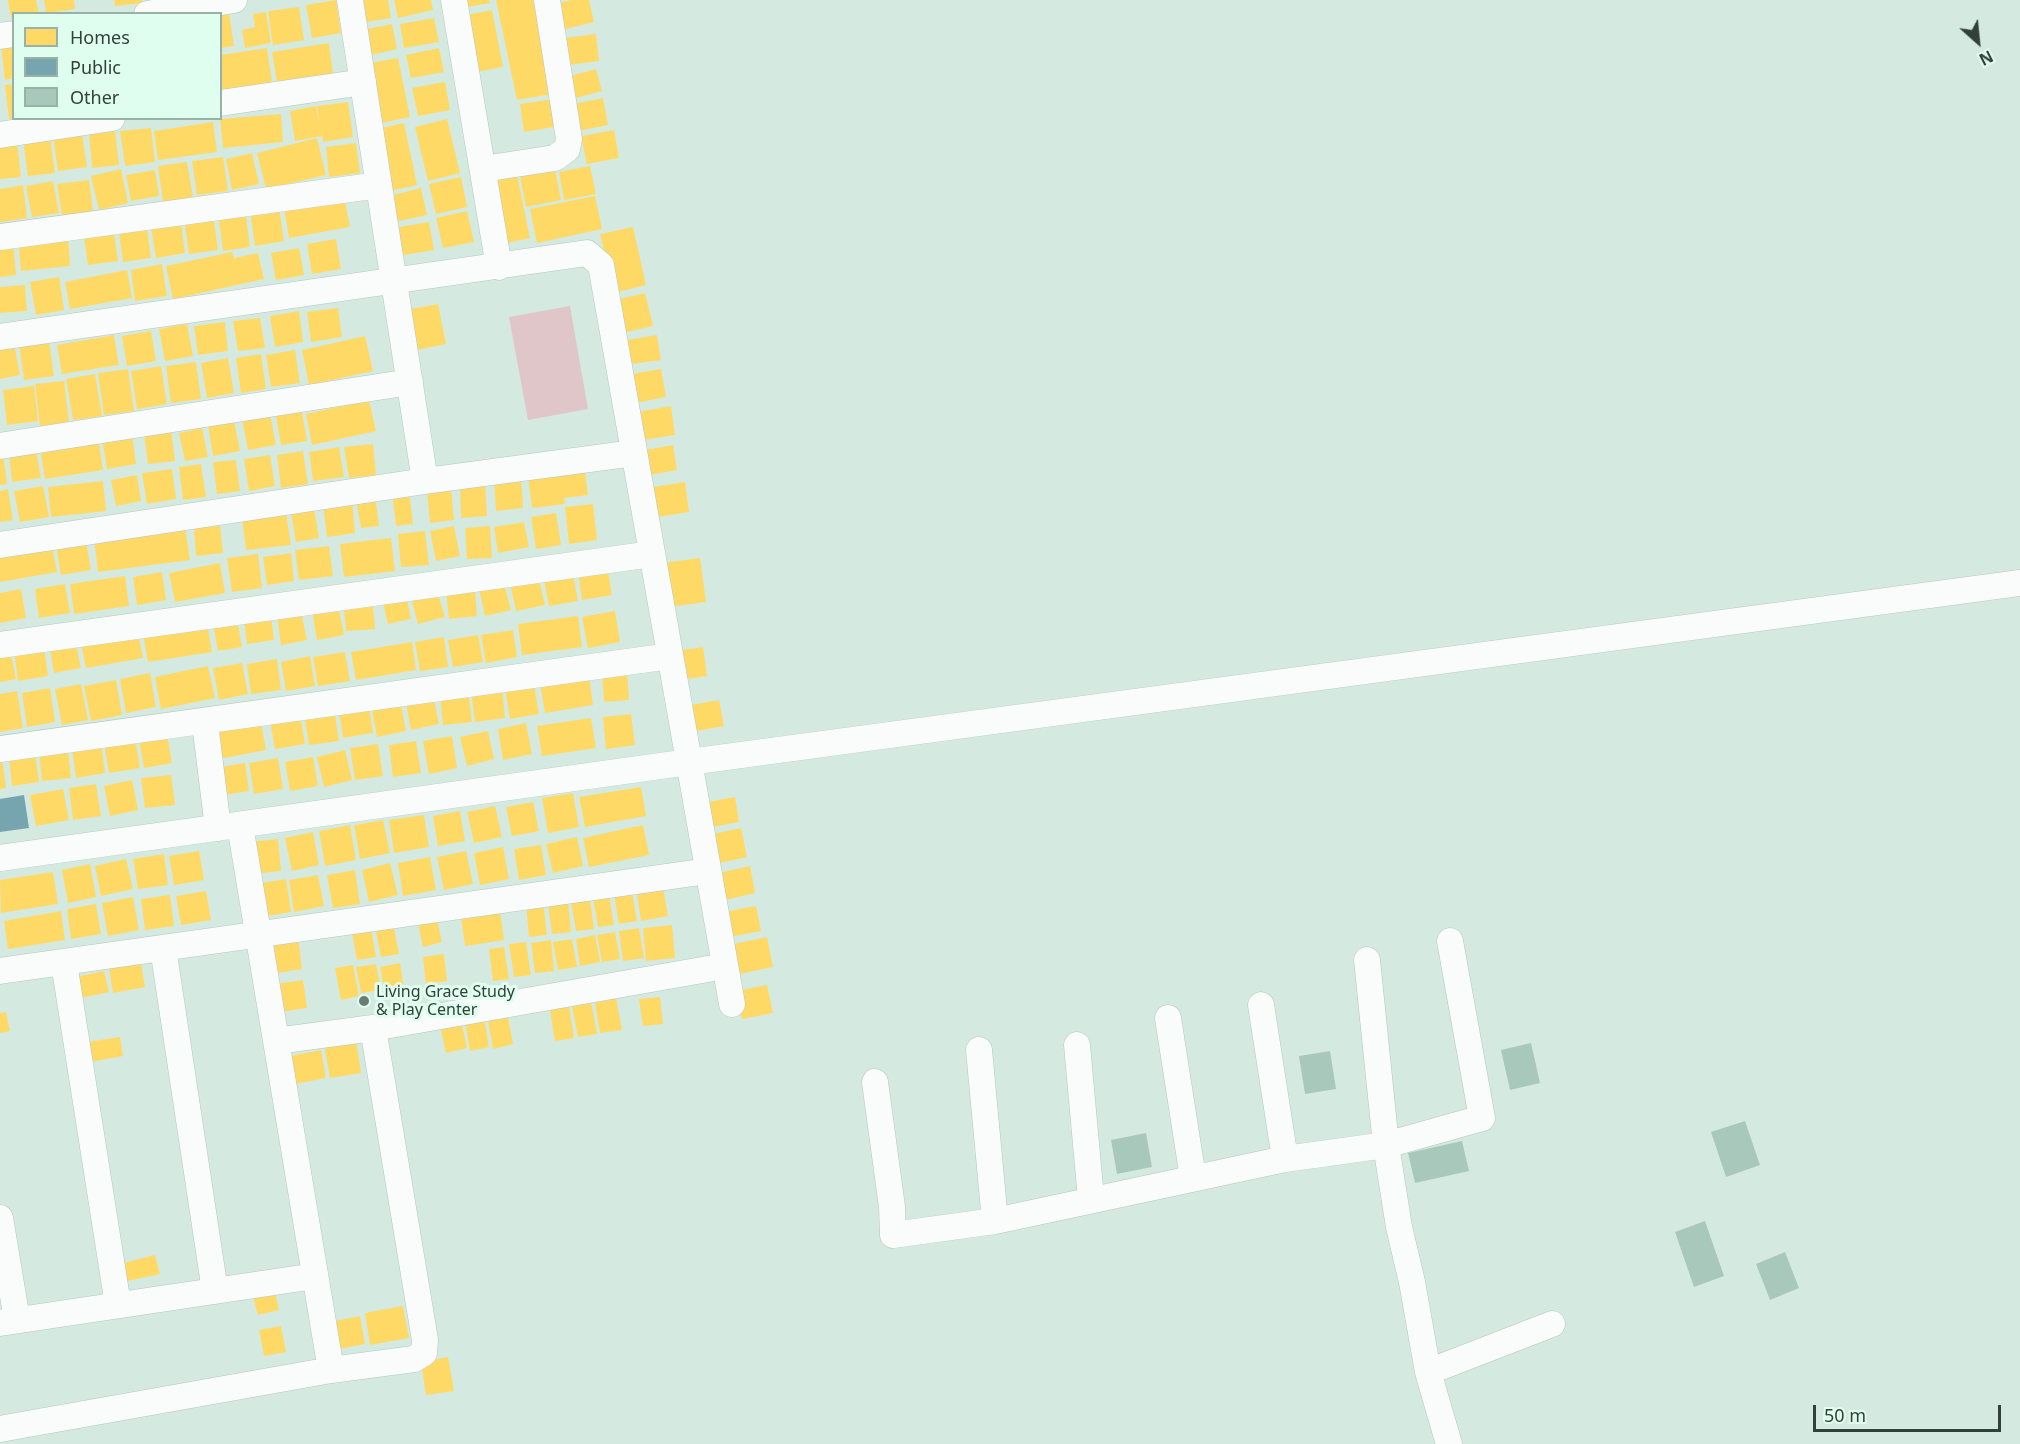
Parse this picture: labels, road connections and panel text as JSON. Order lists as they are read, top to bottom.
{
  "places": ["Living Grace Study & Play Center"],
  "legend": ["Homes", "Public", "Other"],
  "scale_bar": "50 m",
  "north": "bottom right"
}
